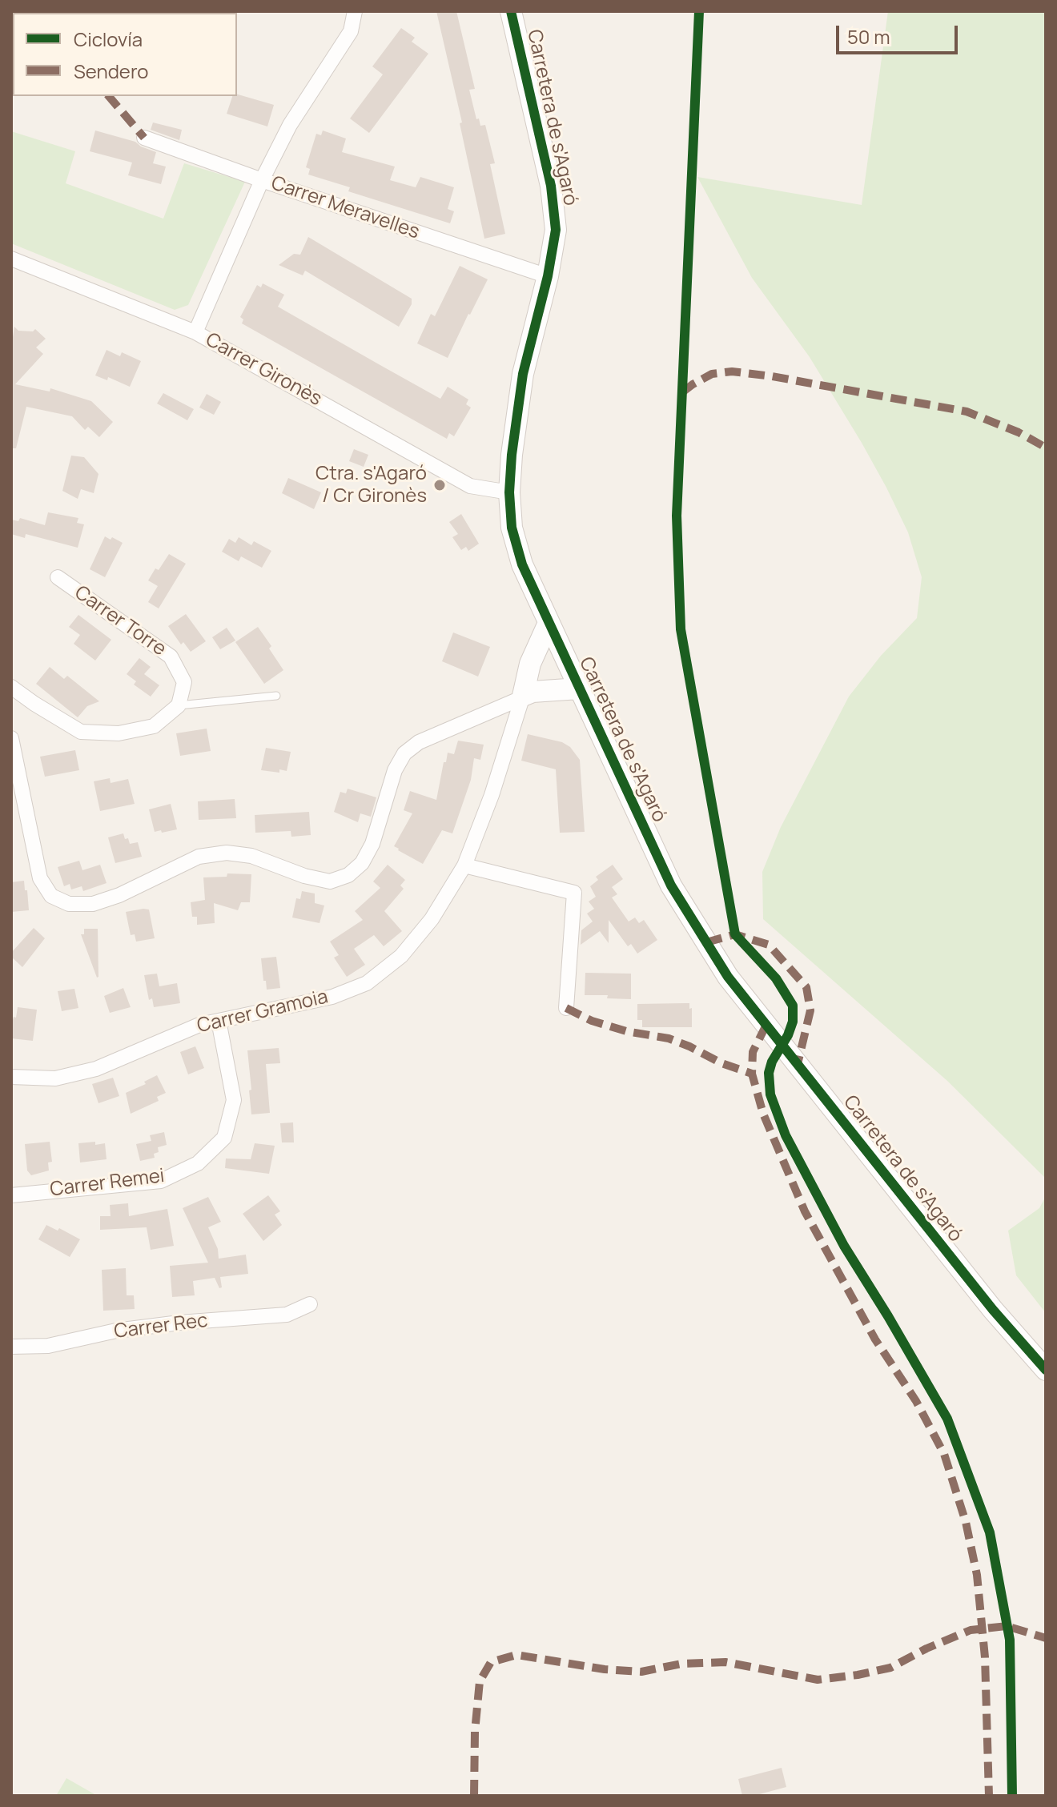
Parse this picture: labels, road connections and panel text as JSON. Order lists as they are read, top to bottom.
{
  "streets": {
    "street": [
      "Carretera de s'Agaró",
      "Carrer Meravelles",
      "Carrer Gironès",
      "Carrer Torre",
      "Carrer Gramoia",
      "Carrer Remei",
      "Carrer Rec"
    ]
  },
  "crossings": [
    ["Carretera de s'Agaró", "Carrer Meravelles"],
    ["Carretera de s'Agaró", "Carrer Gironès"],
    ["Carrer Gramoia", "Carrer Remei"]
  ],
  "places": ["Ctra. s'Agaró / Cr Gironès"],
  "legend": ["Ciclovía", "Sendero"],
  "scale_bar": "50 m"
}
